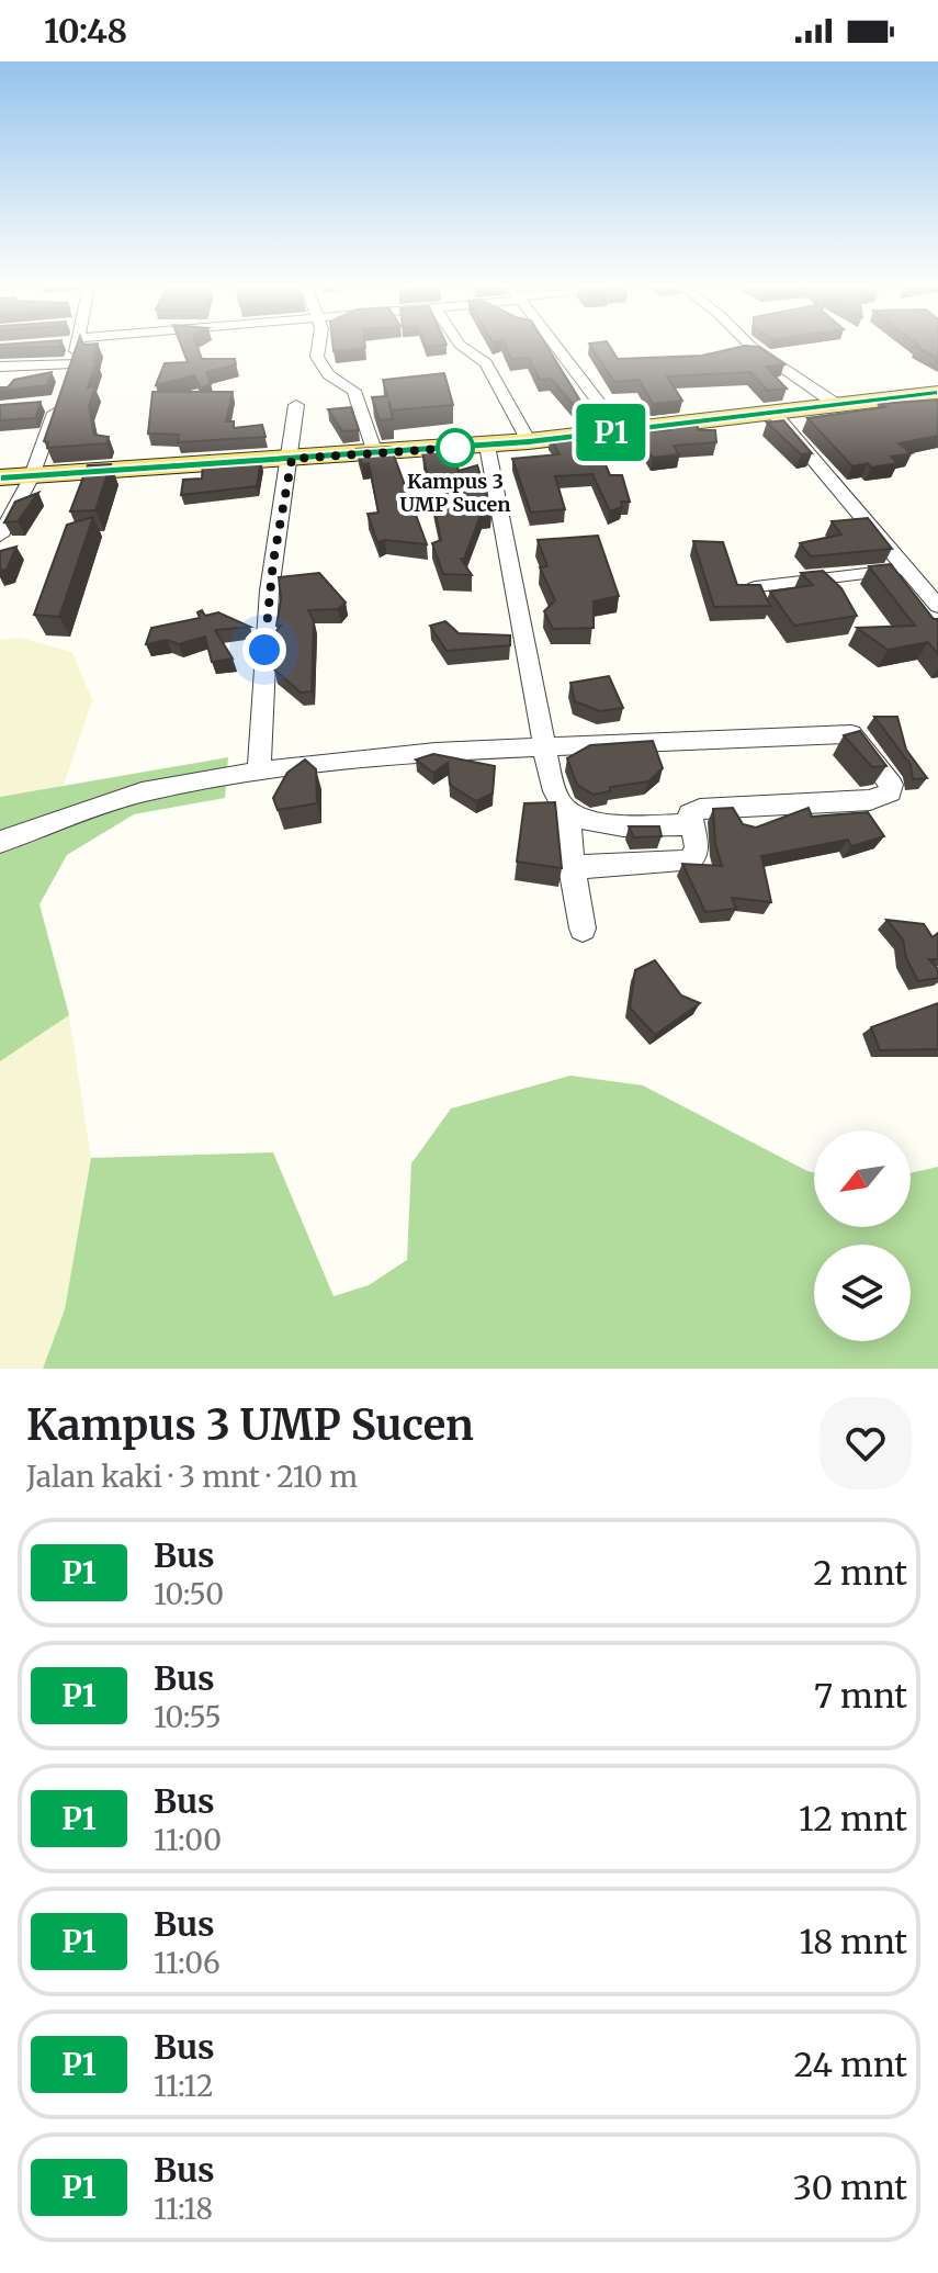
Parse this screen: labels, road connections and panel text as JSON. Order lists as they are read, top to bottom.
{
  "places": ["Kampus 3 UMP Sucen"],
  "lines": ["bus line P1"],
  "north": "bottom left",
  "page": {
    "status": "10:48",
    "on_map": "P1",
    "heading": ["Kampus 3 UMP Sucen", "Jalan kaki · 3 mnt · 210 m"],
    "list": [
      {
        "mark": "P1",
        "name": "Bus",
        "note": "10:50",
        "value": "2 mnt"
      },
      {
        "mark": "P1",
        "name": "Bus",
        "note": "10:55",
        "value": "7 mnt"
      },
      {
        "mark": "P1",
        "name": "Bus",
        "note": "11:00",
        "value": "12 mnt"
      },
      {
        "mark": "P1",
        "name": "Bus",
        "note": "11:06",
        "value": "18 mnt"
      },
      {
        "mark": "P1",
        "name": "Bus",
        "note": "11:12",
        "value": "24 mnt"
      },
      {
        "mark": "P1",
        "name": "Bus",
        "note": "11:18",
        "value": "30 mnt"
      }
    ]
  }
}
